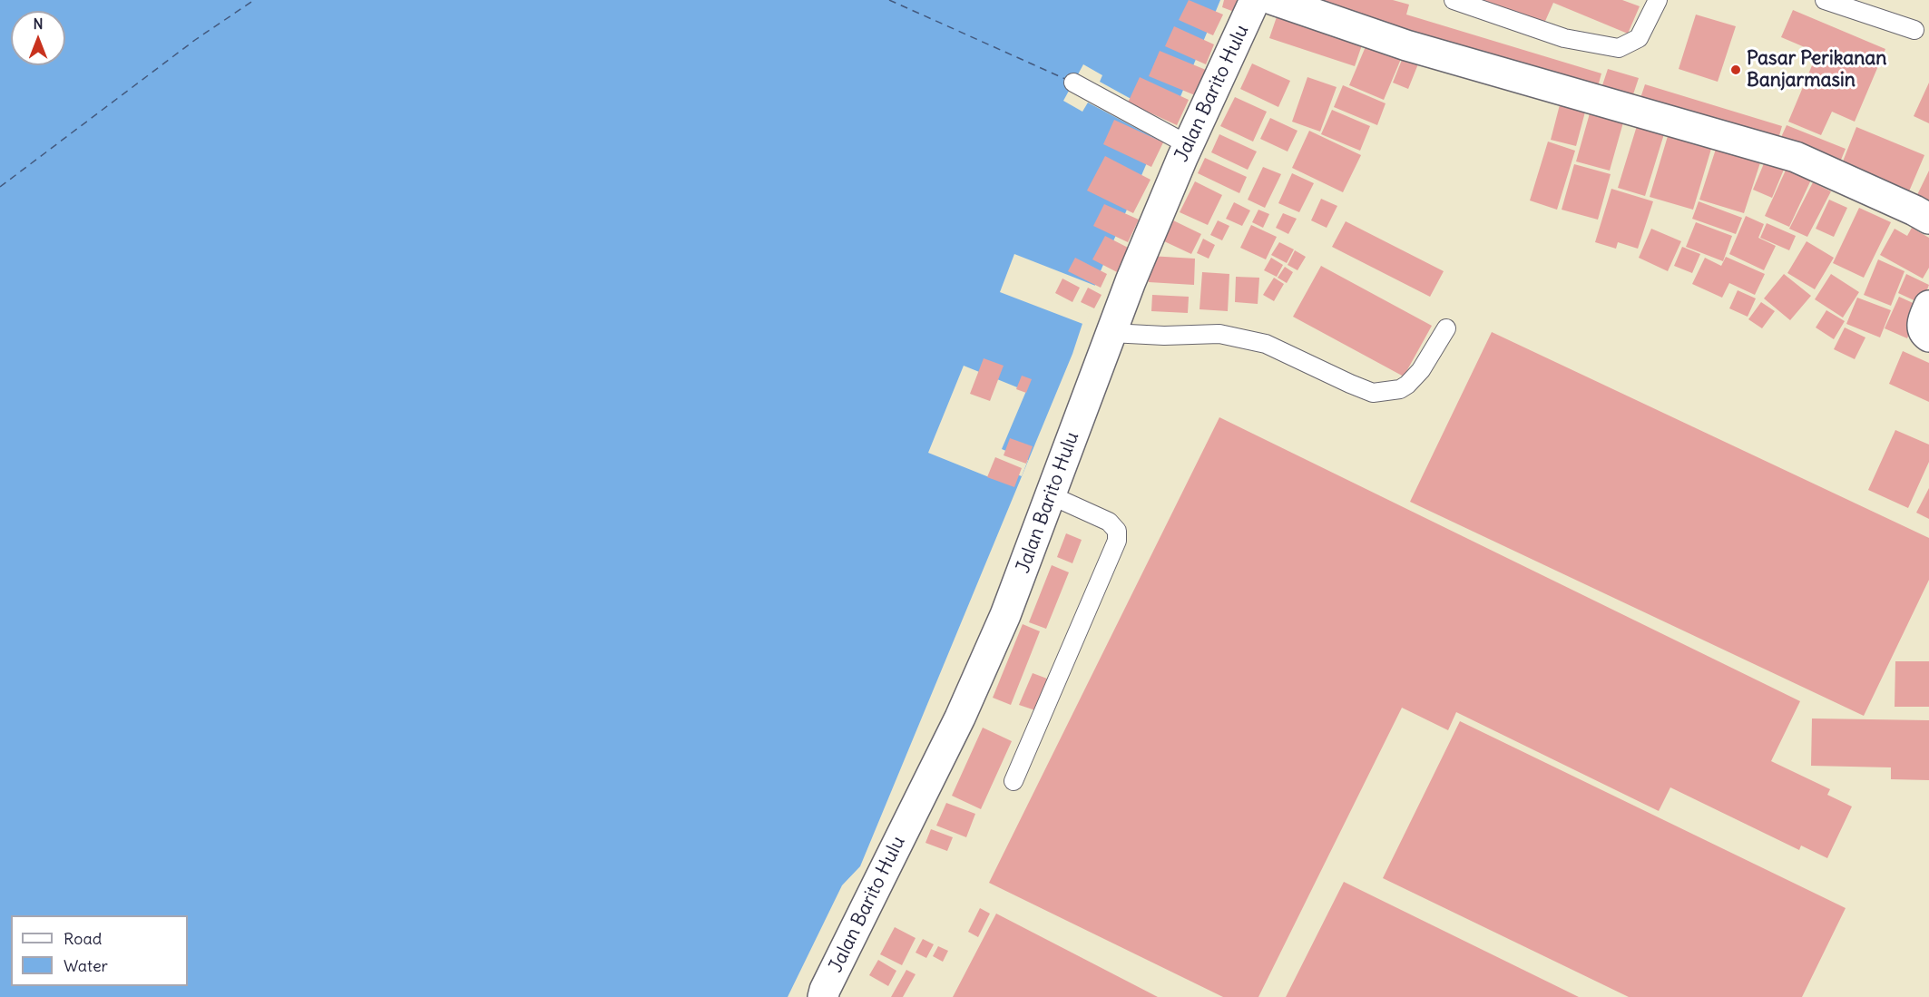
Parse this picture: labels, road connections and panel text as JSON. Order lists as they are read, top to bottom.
{
  "streets": {
    "street": ["Jalan Barito Hulu"]
  },
  "places": ["Pasar Perikanan Banjarmasin"],
  "legend": ["Road", "Water"],
  "north": "top"
}
